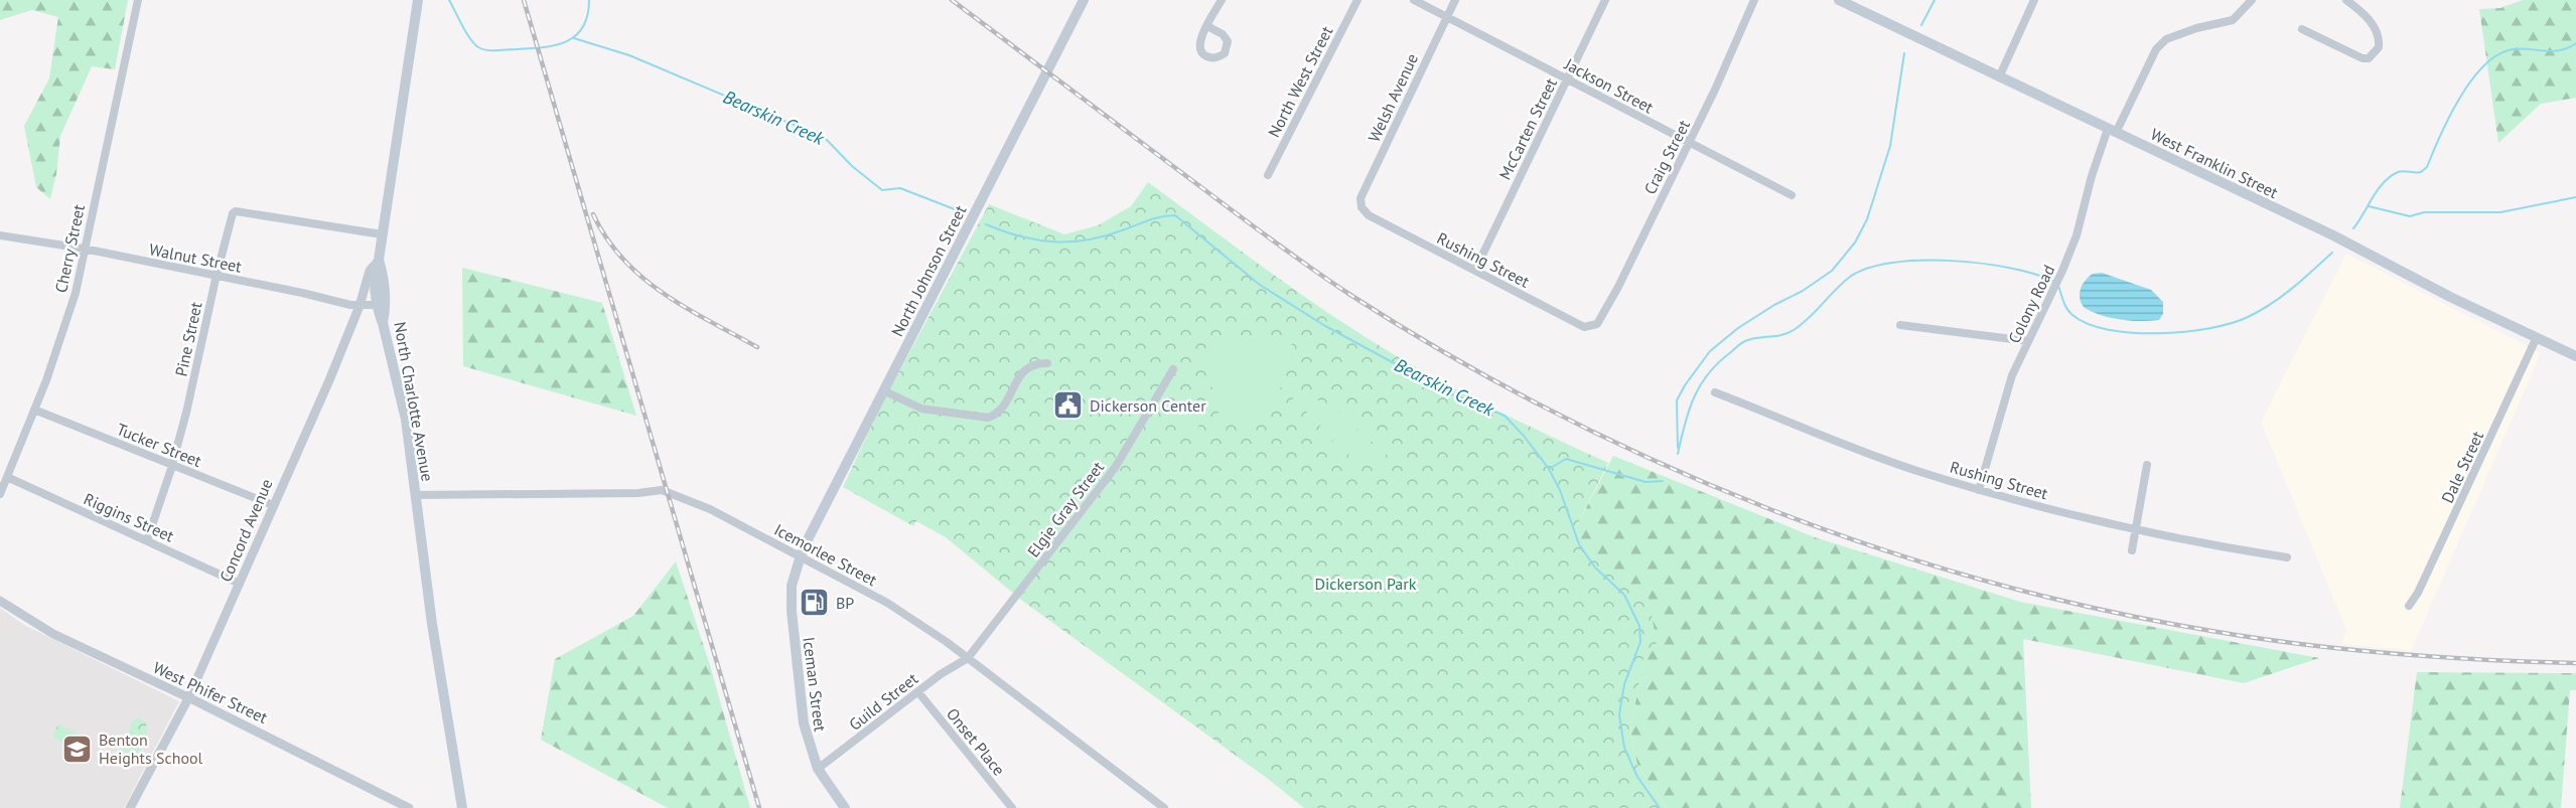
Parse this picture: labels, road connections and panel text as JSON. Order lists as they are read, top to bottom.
{
  "streets": {
    "main road": [
      "West Franklin Street",
      "North Johnson Street",
      "North Charlotte Avenue",
      "Iceman Street"
    ],
    "street": [
      "North West Street",
      "Jackson Street",
      "Welsh Avenue",
      "McCarten Street",
      "Craig Street",
      "Cherry Street",
      "Walnut Street",
      "Rushing Street",
      "Colony Road",
      "Pine Street",
      "Tucker Street",
      "Dale Street",
      "Elgie Gray Street",
      "Riggins Street",
      "Concord Avenue",
      "Icemorlee Street",
      "West Phifer Street",
      "Guild Street",
      "Onset Place"
    ]
  },
  "crossings": [
    ["Jackson Street", "Welsh Avenue"],
    ["Jackson Street", "McCarten Street"],
    ["Jackson Street", "Craig Street"],
    ["Welsh Avenue", "Rushing Street"],
    ["McCarten Street", "Rushing Street"],
    ["Craig Street", "Rushing Street"],
    ["West Franklin Street", "Colony Road"],
    ["West Franklin Street", "Dale Street"],
    ["Cherry Street", "Walnut Street"],
    ["Cherry Street", "Tucker Street"],
    ["Cherry Street", "Riggins Street"],
    ["Walnut Street", "Pine Street"],
    ["Walnut Street", "North Charlotte Avenue"],
    ["Walnut Street", "Concord Avenue"],
    ["Rushing Street", "Colony Road"],
    ["North Johnson Street", "Icemorlee Street"],
    ["North Johnson Street", "Iceman Street"],
    ["Pine Street", "Tucker Street"],
    ["Pine Street", "Riggins Street"],
    ["North Charlotte Avenue", "Concord Avenue"],
    ["North Charlotte Avenue", "Icemorlee Street"],
    ["Tucker Street", "Concord Avenue"],
    ["Elgie Gray Street", "Icemorlee Street"],
    ["Elgie Gray Street", "Guild Street"],
    ["Riggins Street", "Concord Avenue"],
    ["Concord Avenue", "West Phifer Street"],
    ["Icemorlee Street", "Iceman Street"],
    ["Icemorlee Street", "Guild Street"],
    ["Iceman Street", "Guild Street"],
    ["Guild Street", "Onset Place"]
  ],
  "water": ["Bearskin Creek"],
  "parks": ["Dickerson Park"],
  "places": {
    "public building": ["Dickerson Center"],
    "fuel station": ["BP"],
    "school or university": ["Benton Heights School"]
  }
}
